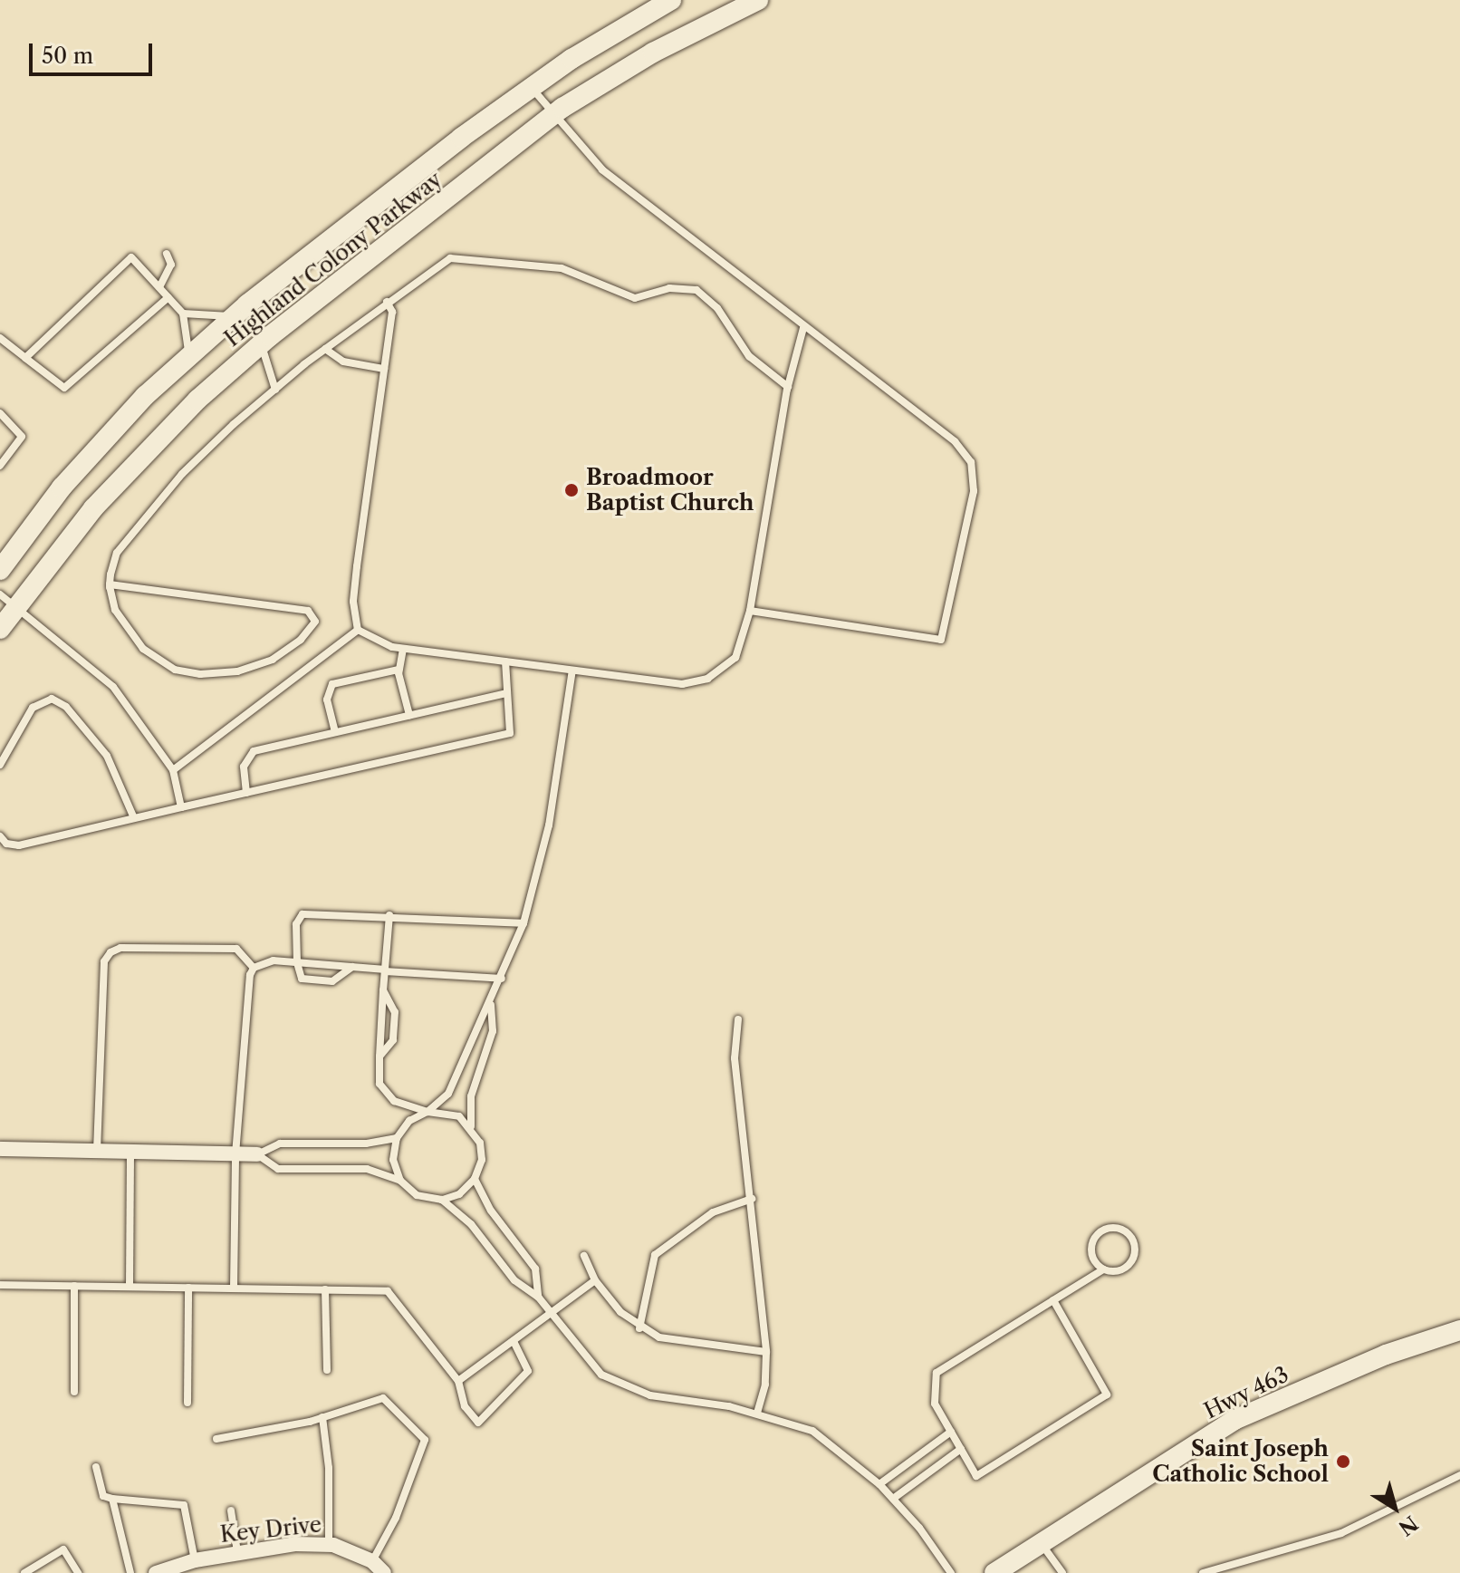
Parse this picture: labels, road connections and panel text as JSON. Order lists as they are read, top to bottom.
{
  "streets": {
    "street": ["Highland Colony Parkway", "Hwy 463", "Key Drive"]
  },
  "places": ["Broadmoor Baptist Church", "Saint Joseph Catholic School"],
  "scale_bar": "50 m",
  "north": "bottom right"
}
